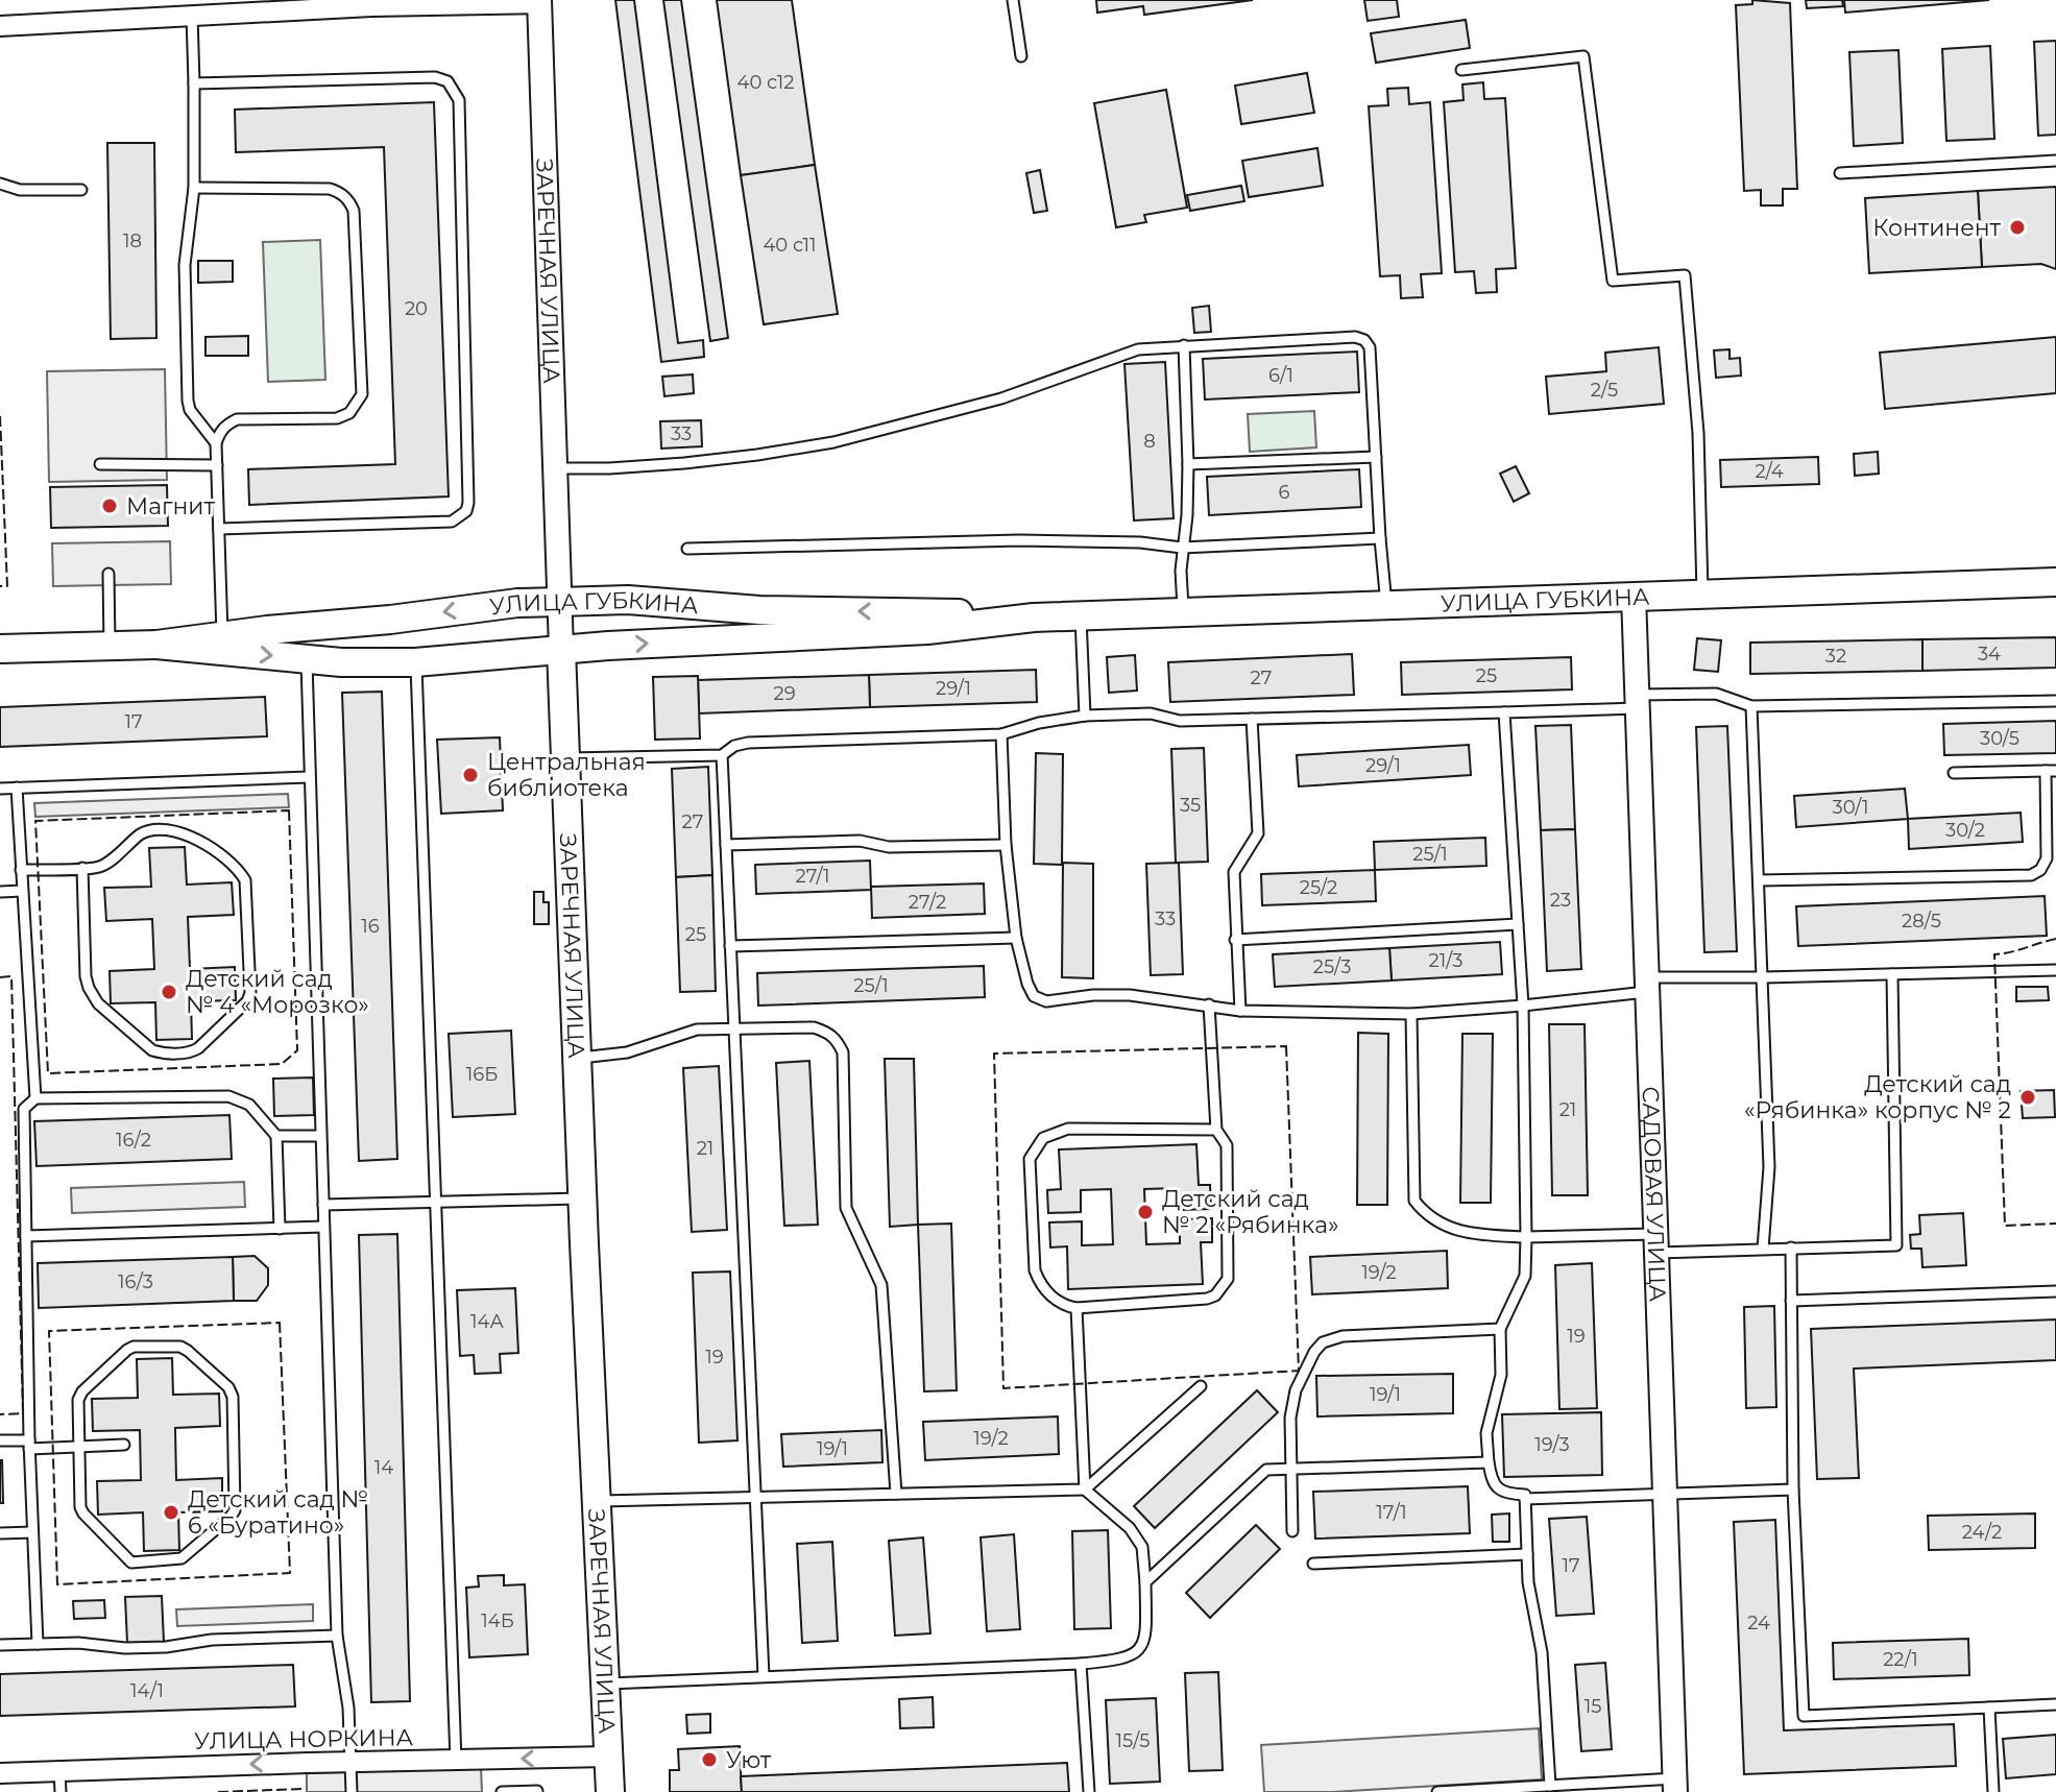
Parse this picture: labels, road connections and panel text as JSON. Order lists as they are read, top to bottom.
{
  "streets": {
    "main road": ["ЗАРЕЧНАЯ УЛИЦА", "УЛИЦА ГУБКИНА"],
    "street": ["САДОВАЯ УЛИЦА", "УЛИЦА НОРКИНА"]
  },
  "crossings": [
    ["ЗАРЕЧНАЯ УЛИЦА", "УЛИЦА ГУБКИНА"],
    ["ЗАРЕЧНАЯ УЛИЦА", "УЛИЦА НОРКИНА"],
    ["УЛИЦА ГУБКИНА", "САДОВАЯ УЛИЦА"]
  ],
  "one_way": ["УЛИЦА НОРКИНА"],
  "places": [
    "Континент",
    "Магнит",
    "Центральная библиотека",
    "Детский сад № 4 «Морозко»",
    "Детский сад «Рябинка» корпус № 2",
    "Детский сад № 2 «Рябинка»",
    "Детский сад № 6 «Буратино»",
    "Уют"
  ],
  "house_numbers": [
    "40 с12",
    "18",
    "40 с11",
    "20",
    "6/1",
    "2/5",
    "33",
    "8",
    "2/4",
    "6",
    "34",
    "32",
    "25",
    "27",
    "29/1",
    "29",
    "17",
    "30/5",
    "29/1",
    "35",
    "30/1",
    "27",
    "30/2",
    "25/1",
    "27/1",
    "25/2",
    "23",
    "27/2",
    "33",
    "28/5",
    "16",
    "25",
    "21/3",
    "25/3",
    "25/1",
    "16Б",
    "21",
    "16/2",
    "21",
    "19/2",
    "16/3",
    "14А",
    "19",
    "19",
    "19/1",
    "19/2",
    "19/3",
    "19/1",
    "14",
    "17/1",
    "24/2",
    "17",
    "14Б",
    "24",
    "22/1",
    "14/1",
    "15",
    "15/5"
  ]
}
